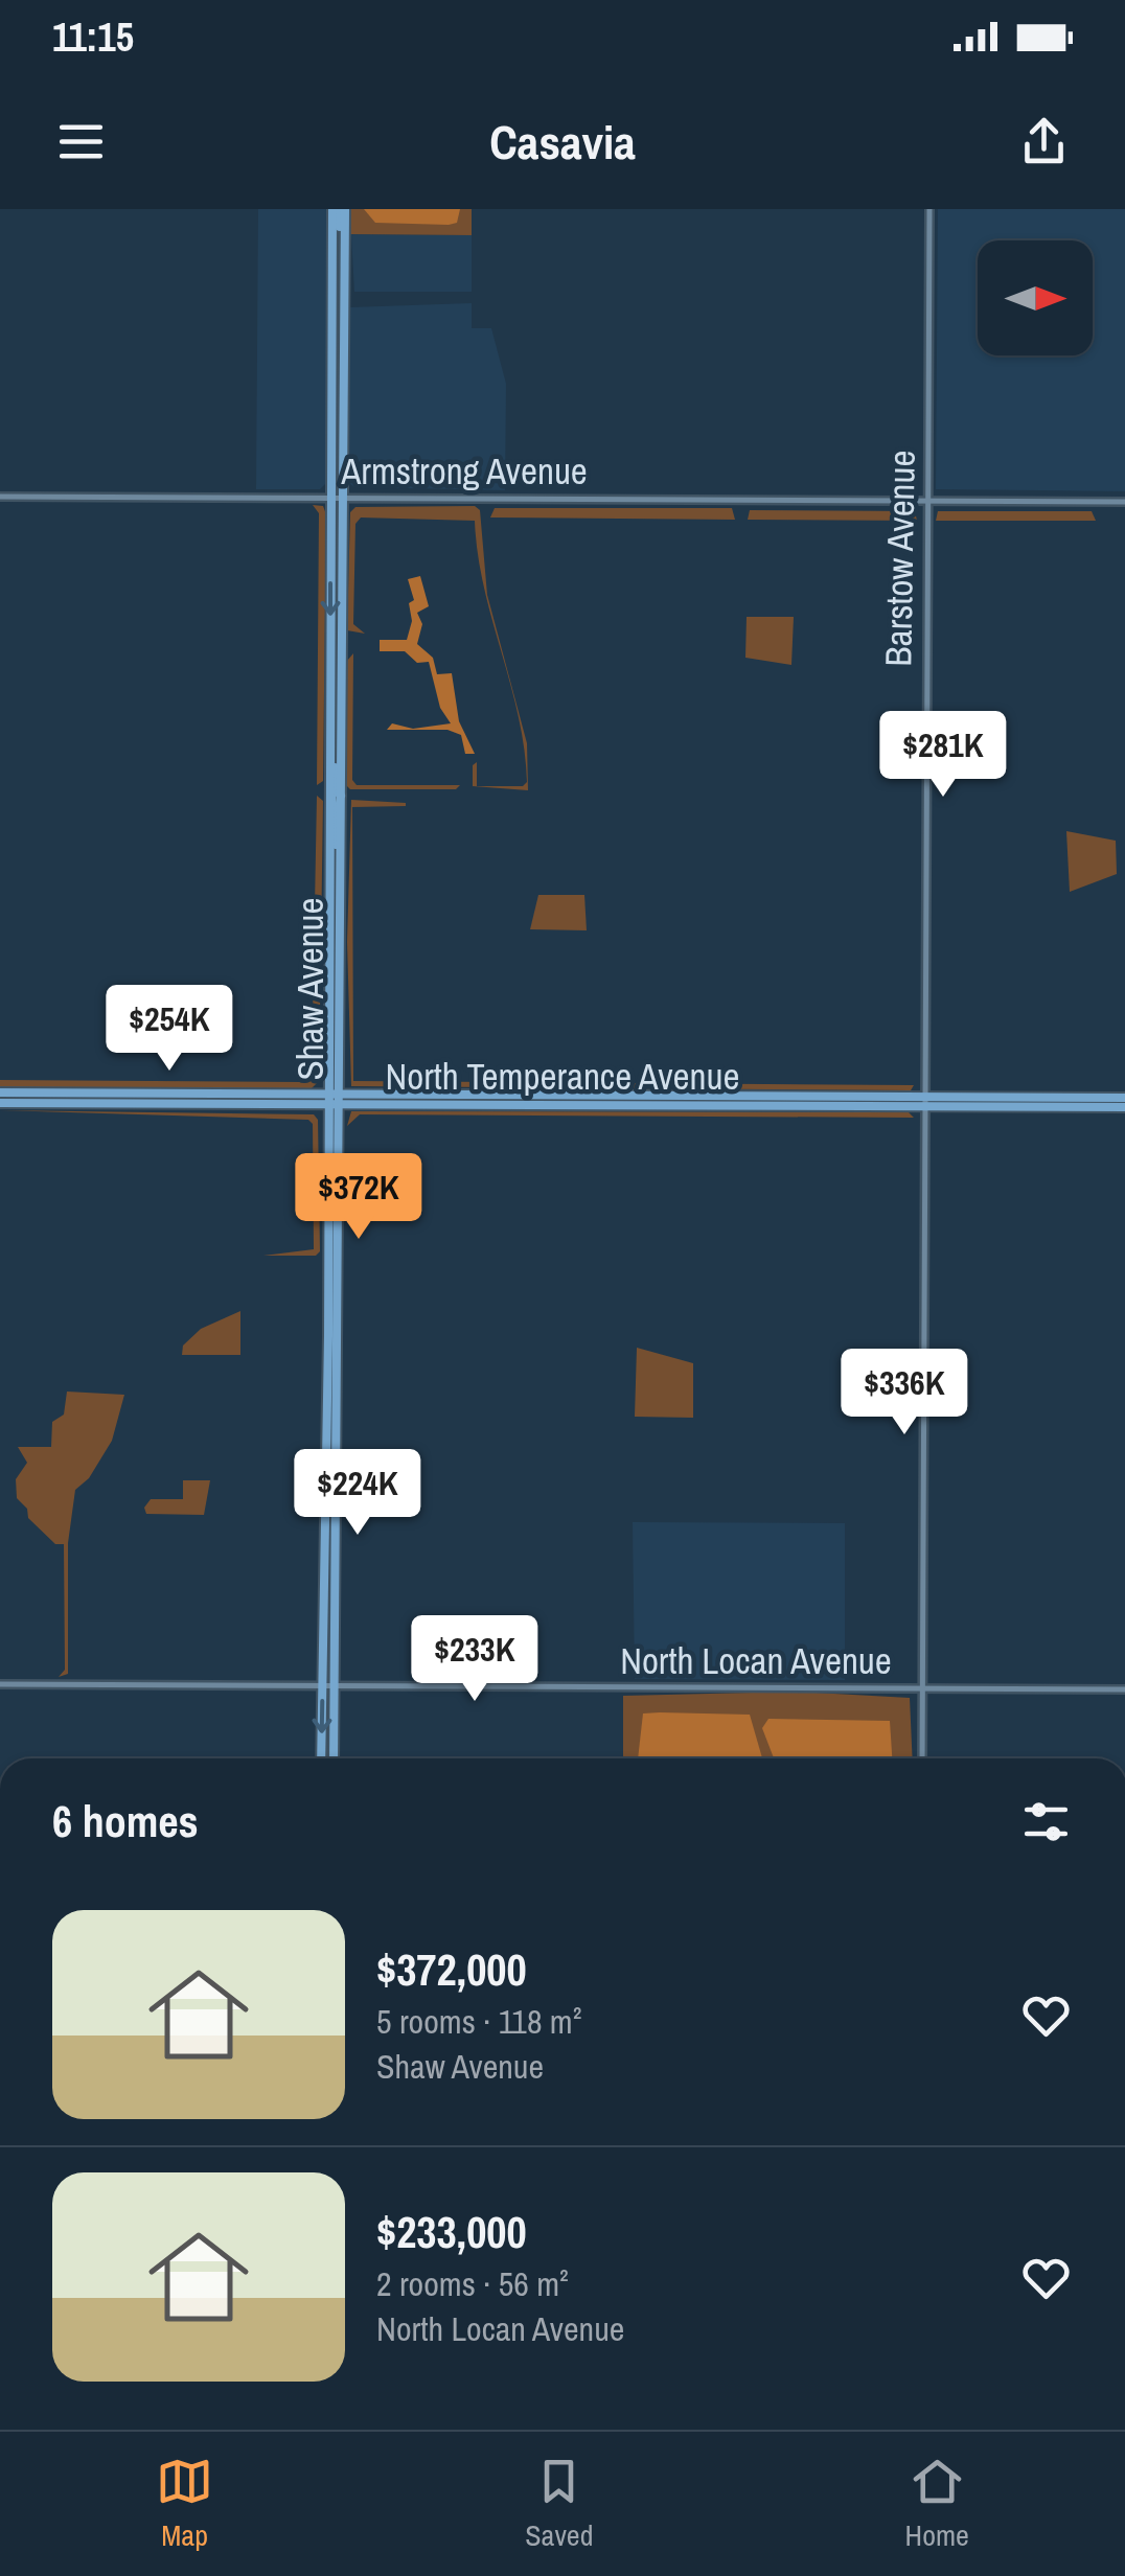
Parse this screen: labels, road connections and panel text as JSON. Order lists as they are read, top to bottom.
{
  "streets": {
    "main road": ["Shaw Avenue", "North Temperance Avenue"],
    "street": ["Armstrong Avenue", "Barstow Avenue", "North Locan Avenue"]
  },
  "crossings": [
    ["Armstrong Avenue", "Barstow Avenue"],
    ["Armstrong Avenue", "Shaw Avenue"],
    ["Barstow Avenue", "North Temperance Avenue"],
    ["Barstow Avenue", "North Locan Avenue"],
    ["Shaw Avenue", "North Temperance Avenue"],
    ["Shaw Avenue", "North Locan Avenue"]
  ],
  "north": "right",
  "page": {
    "status": "11:15",
    "header": "Casavia",
    "price": [
      "$281K",
      "$254K",
      "$372K",
      "$336K",
      "$224K",
      "$233K"
    ],
    "heading": "6 homes",
    "list": [
      {
        "name": "$372,000",
        "note": "5 rooms · 118 m² · Shaw Avenue"
      },
      {
        "name": "$233,000",
        "note": "2 rooms · 56 m² · North Locan Avenue"
      }
    ],
    "tabs": ["Map", "Saved", "Home"]
  }
}
